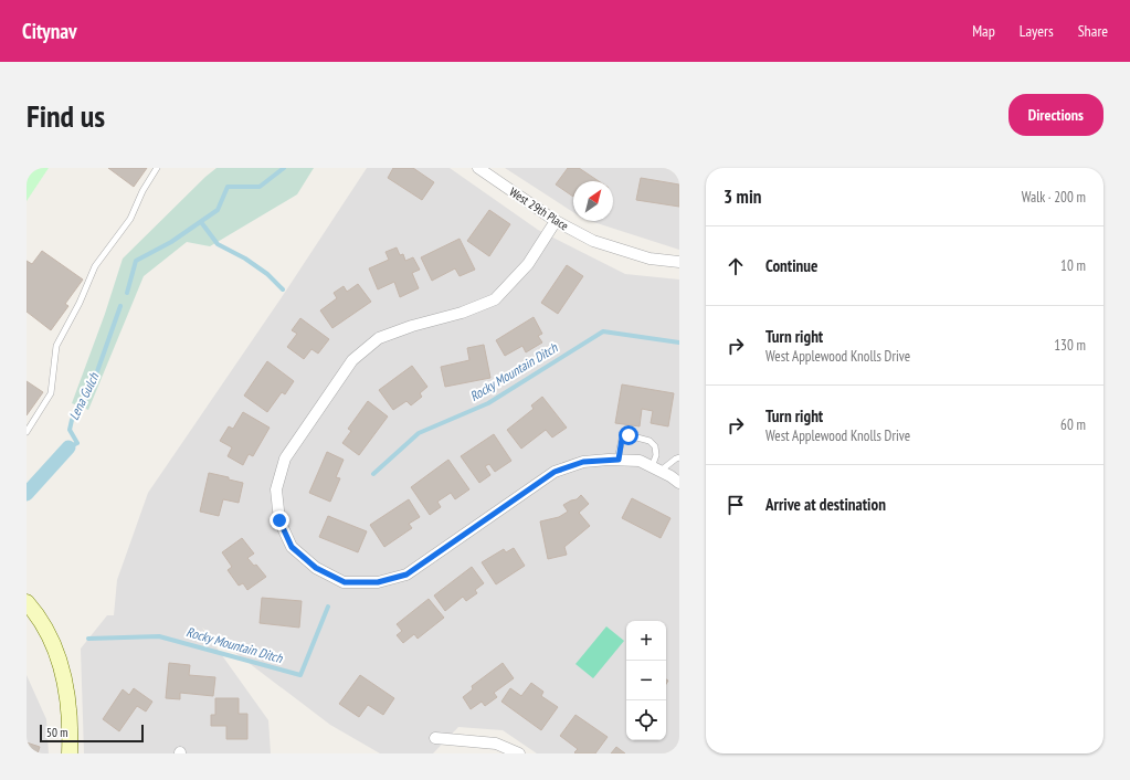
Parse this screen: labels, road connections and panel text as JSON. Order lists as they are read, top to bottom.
{
  "streets": {
    "street": ["West 29th Place"]
  },
  "water": ["Rocky Mountain Ditch", "Lena Gulch"],
  "scale_bar": "50 m",
  "north": "top right",
  "page": {
    "header": "Citynav",
    "nav": ["Map", "Layers", "Share"],
    "buttons": "Directions",
    "title": "Find us",
    "heading": ["3 min", "Walk · 200 m"],
    "list": [
      ["Continue", "10 m"],
      ["Turn right", "West Applewood Knolls Drive", "130 m"],
      ["Turn right", "West Applewood Knolls Drive", "60 m"],
      "Arrive at destination"
    ],
    "map_buttons": ["+", "−"],
    "scale": "50 m"
  }
}
